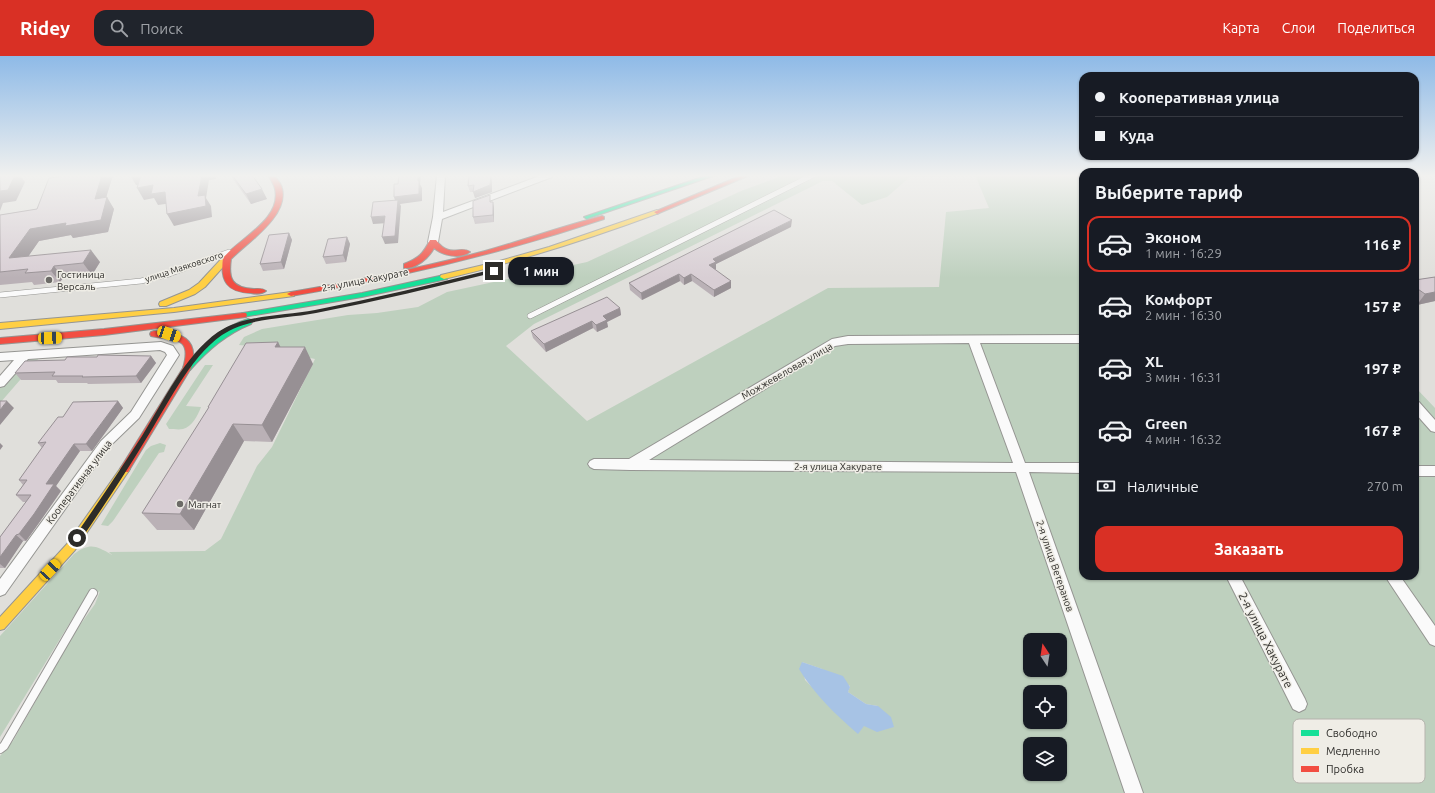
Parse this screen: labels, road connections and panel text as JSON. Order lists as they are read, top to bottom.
{
  "streets": {
    "main road": ["улица Маяковского", "2-я улица Хакурате"],
    "street": ["Можжевеловая улица", "Кооперативная улица", "2-я улица Ветеранов"]
  },
  "crossings": [
    ["2-я улица Хакурате", "Можжевеловая улица"],
    ["2-я улица Хакурате", "2-я улица Ветеранов"],
    ["Можжевеловая улица", "2-я улица Ветеранов"]
  ],
  "places": ["Гостиница Версаль", "Магнат"],
  "legend": ["Свободно", "Медленно", "Пробка"],
  "north": "top",
  "page": {
    "header": "Ridey",
    "search": "Поиск",
    "nav": ["Карта", "Слои", "Поделиться"],
    "banner": ["Кооперативная улица", "Куда"],
    "heading": "Выберите тариф",
    "list": [
      {
        "name": "Эконом",
        "note": "1 мин · 16:29",
        "value": "116 ₽"
      },
      {
        "name": "Комфорт",
        "note": "2 мин · 16:30",
        "value": "157 ₽"
      },
      {
        "name": "XL",
        "note": "3 мин · 16:31",
        "value": "197 ₽"
      },
      {
        "name": "Green",
        "note": "4 мин · 16:32",
        "value": "167 ₽"
      }
    ],
    "bubble": "1 мин",
    "pay": ["Наличные", "270 m"],
    "buttons": "Заказать"
  }
}
